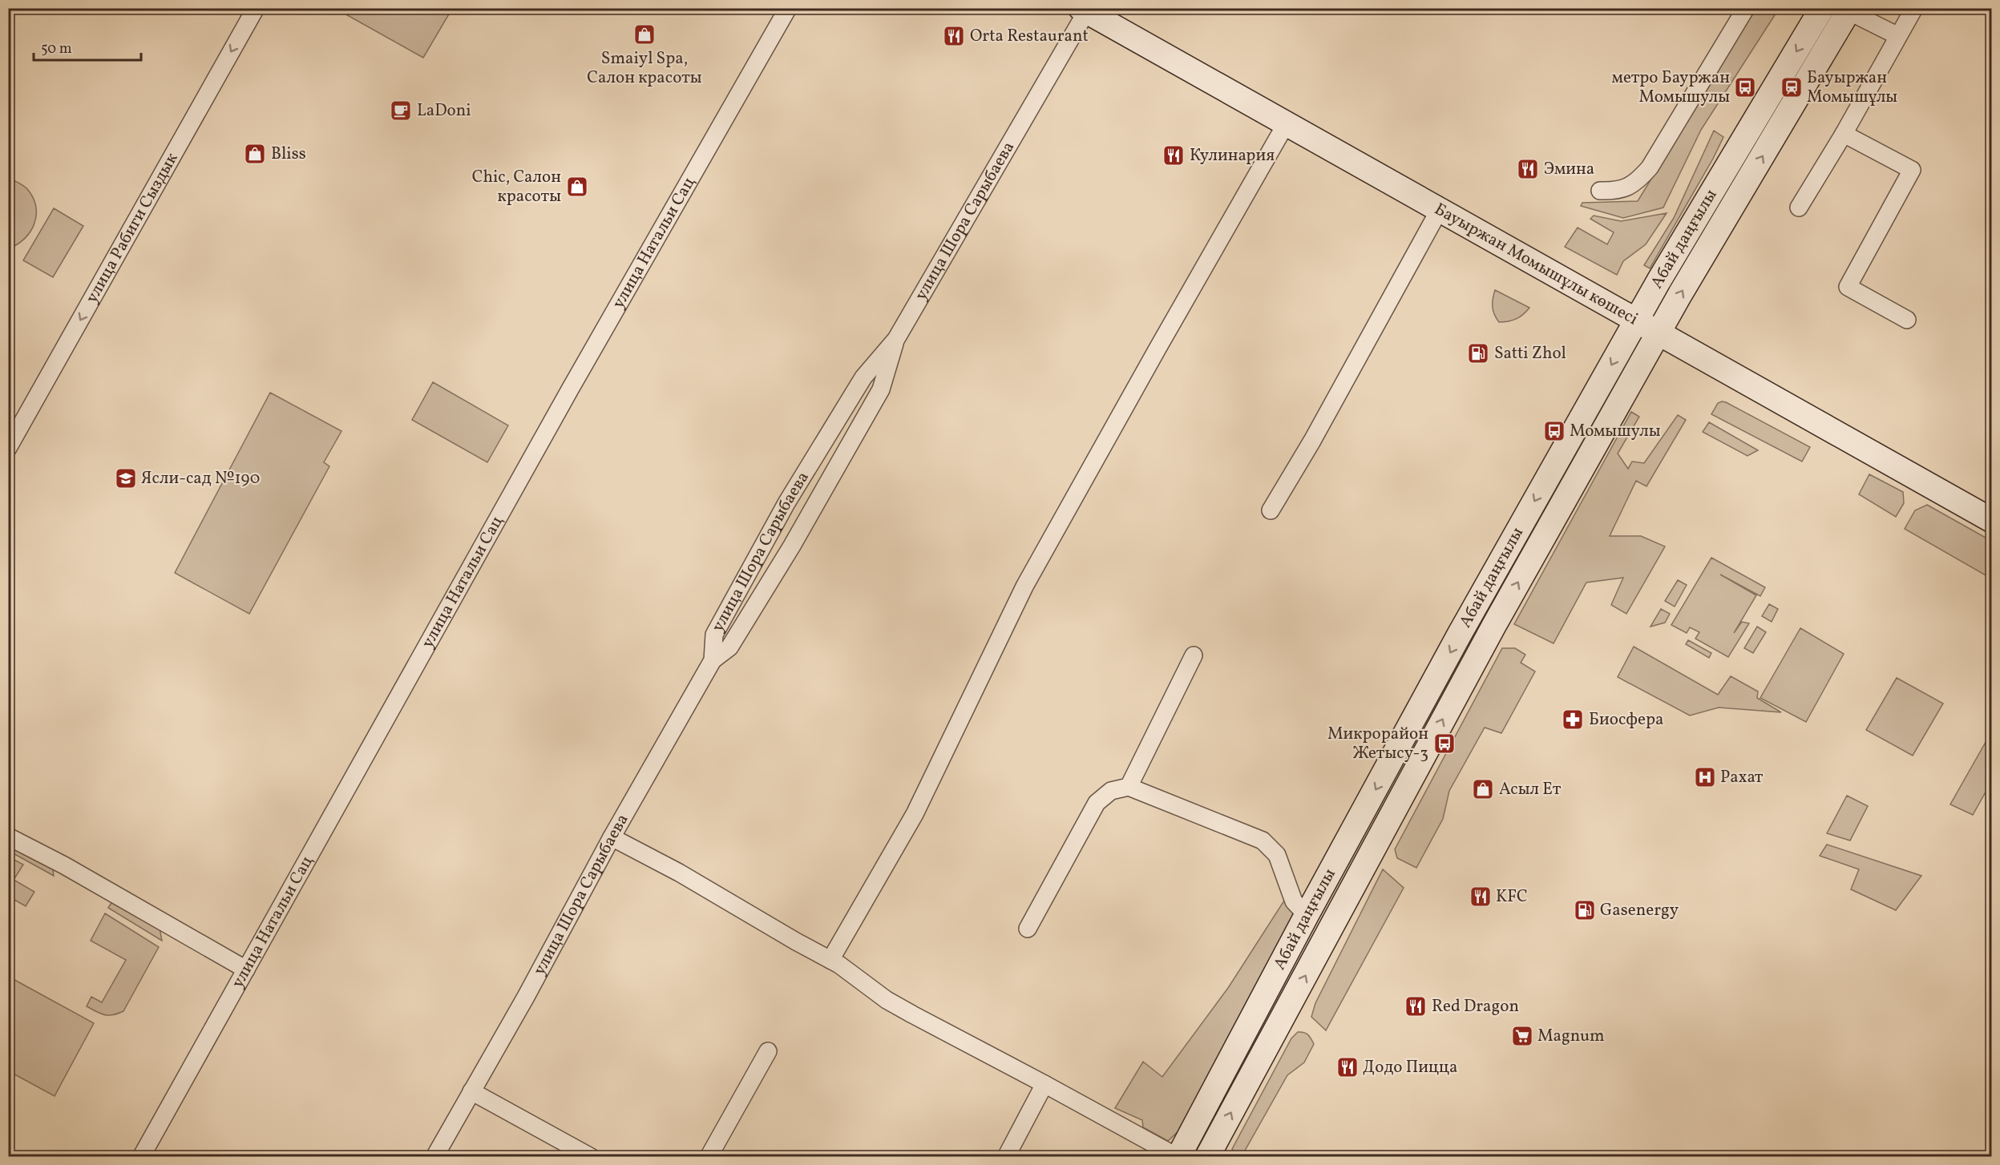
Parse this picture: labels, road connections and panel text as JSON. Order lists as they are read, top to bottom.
{
  "streets": {
    "main road": ["Абай даңғылы", "Бауыржан Момышұлы көшесі"],
    "street": ["улица Шора Сарыбаева", "улица Рабиги Сыздык", "улица Натальи Сац"]
  },
  "crossings": [
    ["улица Шора Сарыбаева", "Бауыржан Момышұлы көшесі"],
    ["Абай даңғылы", "Бауыржан Момышұлы көшесі"]
  ],
  "one_way": ["улица Рабиги Сыздык"],
  "places": {
    "shop": [
      "Smaiyl Spa, Салон красоты",
      "Bliss",
      "Chic, Салон красоты",
      "Асыл Ет"
    ],
    "restaurant": [
      "Orta Restaurant",
      "Кулинария",
      "Эмина",
      "KFC",
      "Red Dragon",
      "Додо Пицца"
    ],
    "bus stop": ["метро Бауржан Момышулы", "Момышулы", "Микрорайон Жетысу-3"],
    "station": ["Бауыржан Момышұлы"],
    "cafe": ["LaDoni"],
    "fuel station": ["Satti Zhol", "Gasenergy"],
    "school or university": ["Ясли-сад №190"],
    "pharmacy": ["Биосфера"],
    "hospital": ["Рахат"],
    "supermarket": ["Magnum"]
  },
  "scale_bar": "50 m"
}
